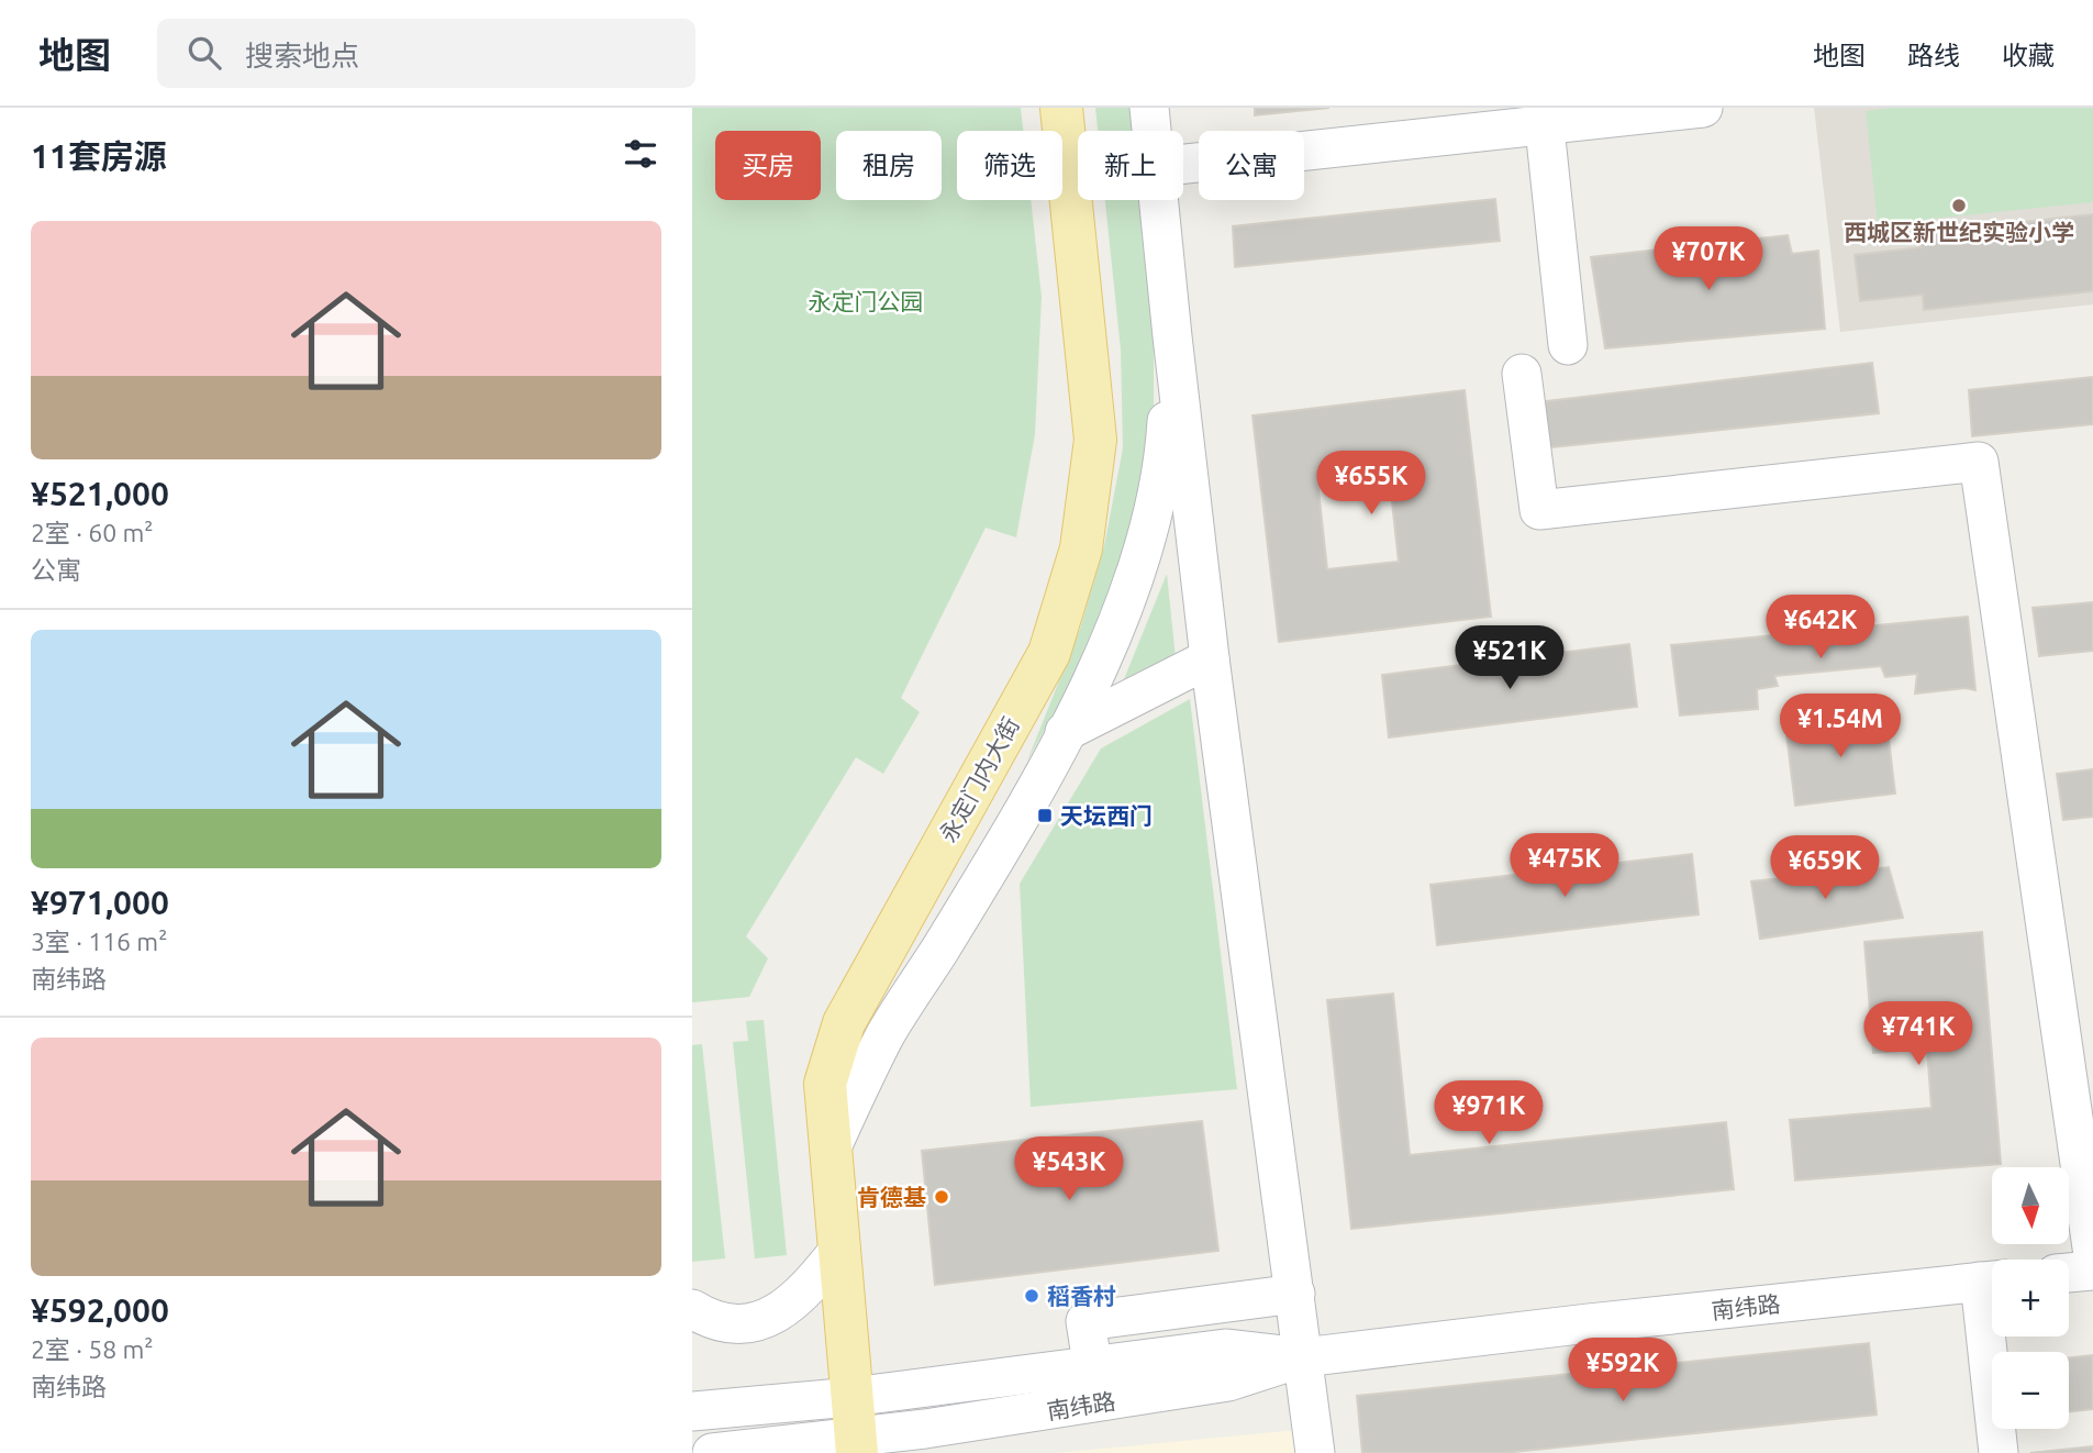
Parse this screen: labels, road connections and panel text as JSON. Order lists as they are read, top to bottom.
{
  "streets": {
    "main road": ["永定门内大街"],
    "street": ["南纬路"]
  },
  "crossings": [
    ["永定门内大街", "南纬路"]
  ],
  "parks": ["永定门公园"],
  "places": {
    "other": ["西城区新世纪实验小学", "肯德基", "稻香村"],
    "transit": ["天坛西门"]
  },
  "north": "bottom",
  "page": {
    "header": "地图",
    "search": "搜索地点",
    "nav": ["地图", "路线", "收藏"],
    "heading": "11套房源",
    "chip": [
      "买房",
      "租房",
      "筛选",
      "新上",
      "公寓"
    ],
    "list": [
      {
        "name": "¥521,000",
        "note": "2室 · 60 m² · 公寓"
      },
      {
        "name": "¥971,000",
        "note": "3室 · 116 m² · 南纬路"
      },
      {
        "name": "¥592,000",
        "note": "2室 · 58 m² · 南纬路"
      }
    ],
    "price": [
      "¥707K",
      "¥655K",
      "¥642K",
      "¥521K",
      "¥1.54M",
      "¥475K",
      "¥659K",
      "¥741K",
      "¥971K",
      "¥543K",
      "¥592K"
    ],
    "map_buttons": ["+", "−"]
  }
}
